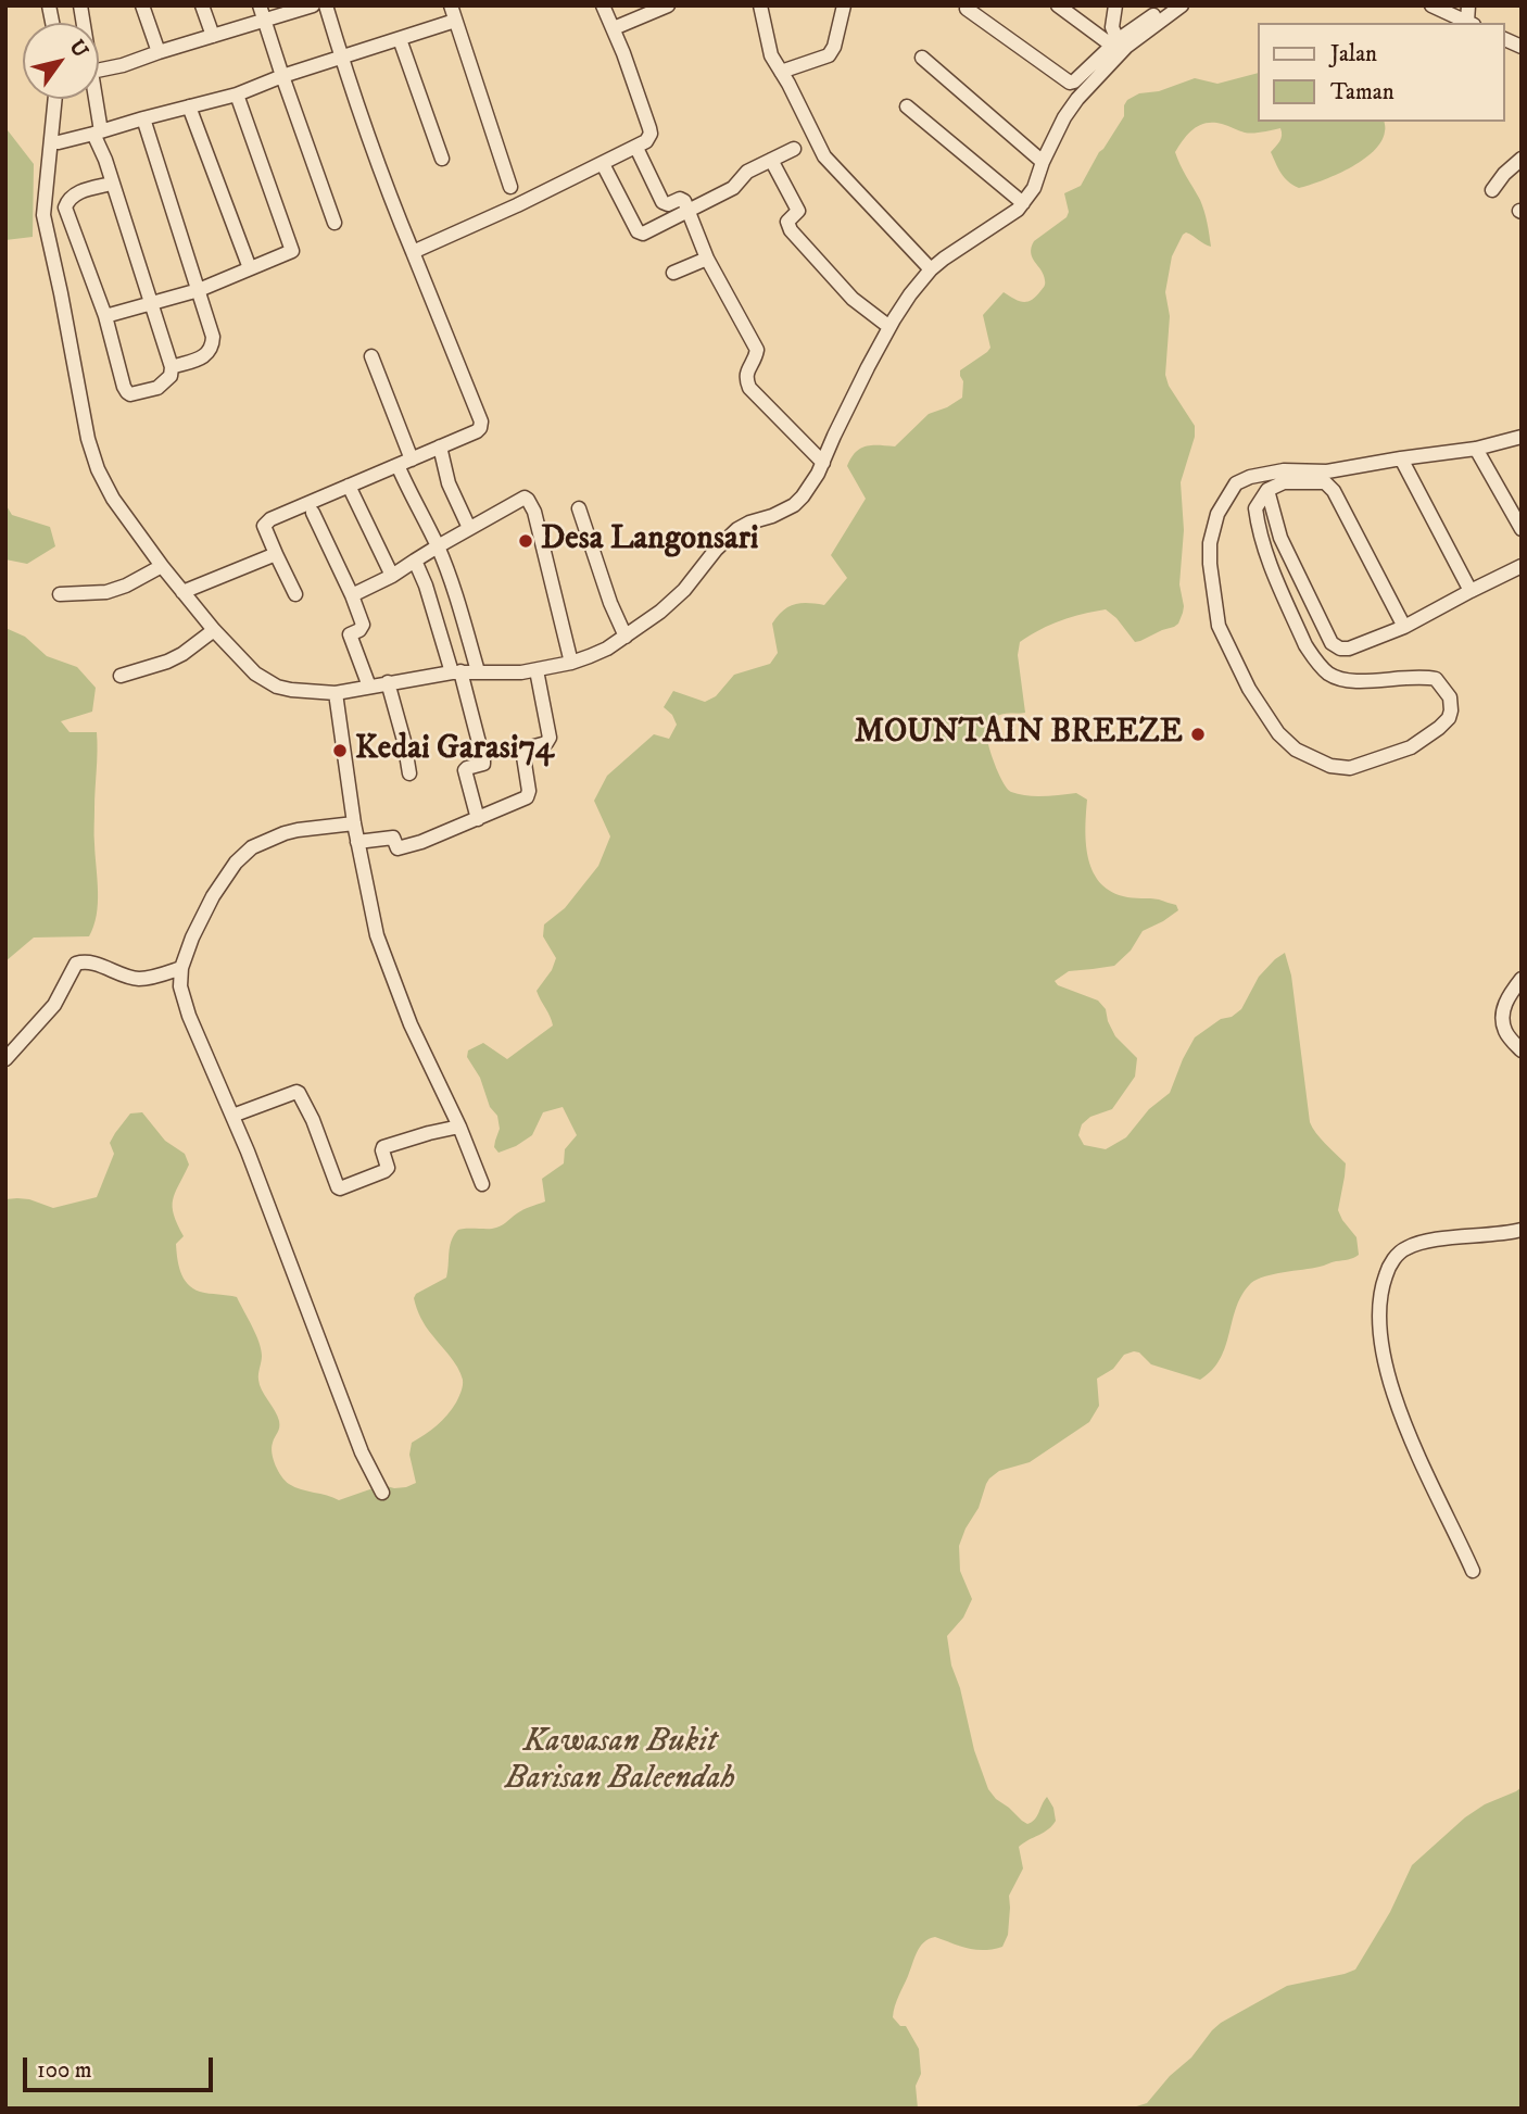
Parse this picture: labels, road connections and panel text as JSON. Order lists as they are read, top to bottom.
{
  "parks": ["Kawasan Bukit Barisan Baleendah"],
  "places": ["Desa Langonsari", "MOUNTAIN BREEZE", "Kedai Garasi74"],
  "legend": ["Jalan", "Taman"],
  "scale_bar": "100 m",
  "north": "top right"
}
